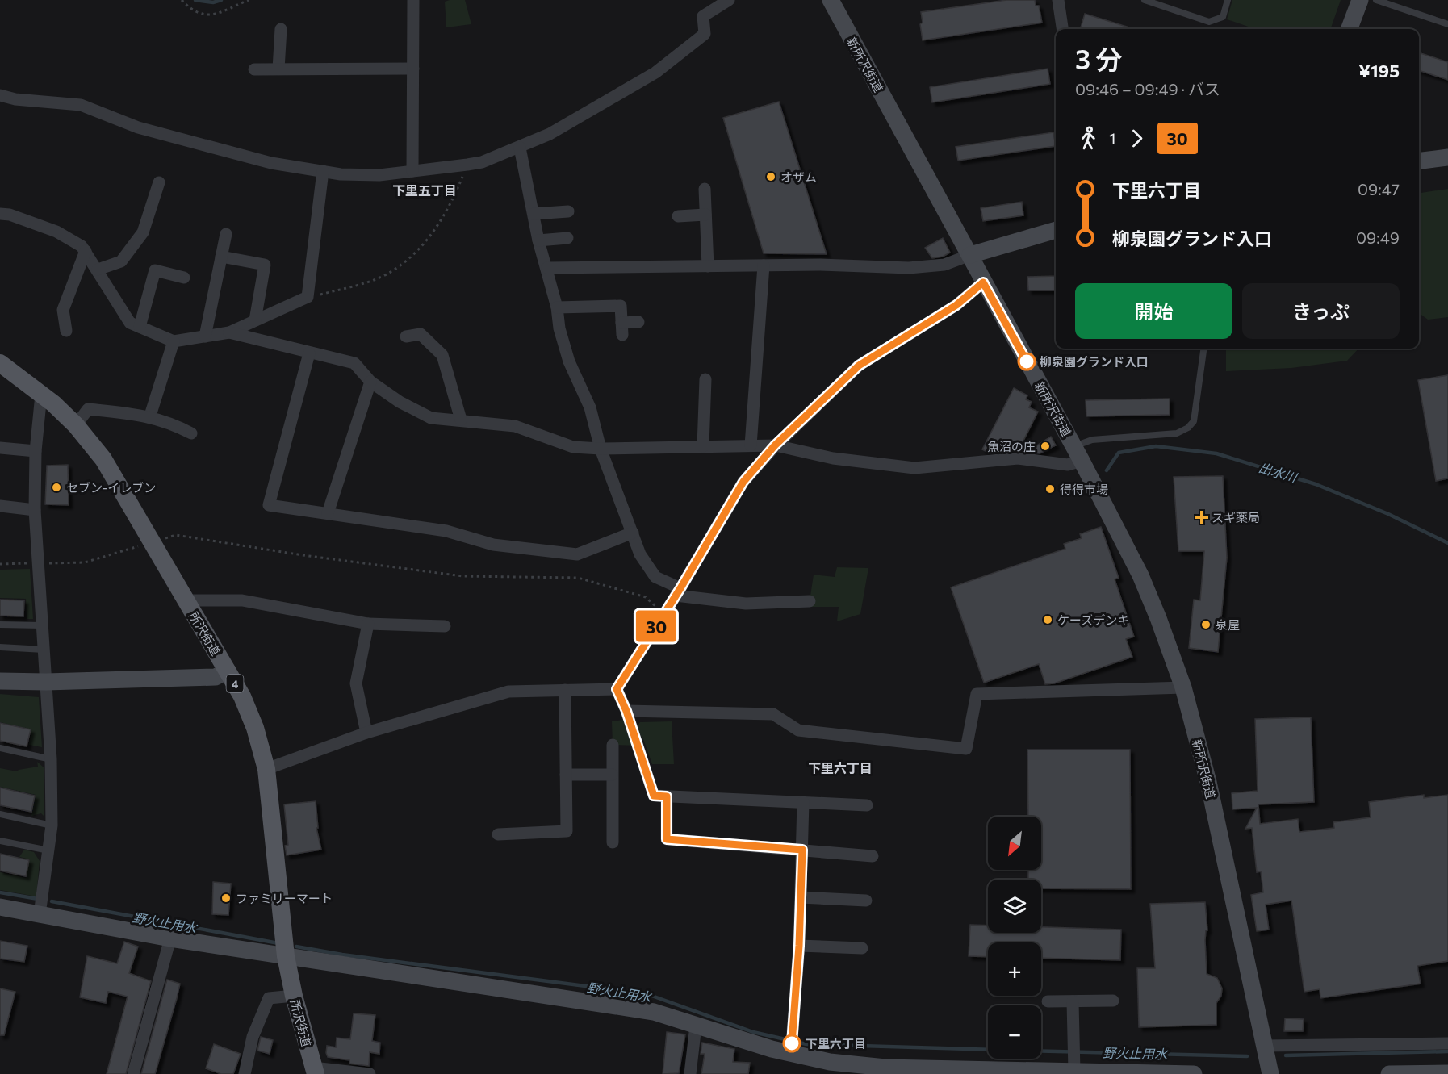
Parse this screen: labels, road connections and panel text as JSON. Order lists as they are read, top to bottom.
{
  "streets": {
    "main road": ["所沢街道", "4"],
    "street": ["新所沢街道"]
  },
  "districts": ["下里五丁目", "下里六丁目"],
  "water": ["出水川", "野火止用水"],
  "places": {
    "other": [
      "オザム",
      "柳泉園グランド入口",
      "魚沼の庄",
      "セブン-イレブン",
      "得得市場",
      "ケーズデンキ",
      "泉屋",
      "ファミリーマート",
      "下里六丁目"
    ],
    "health": ["スギ薬局"]
  },
  "lines": ["bus line 30"],
  "north": "bottom left",
  "page": {
    "on_map": "30",
    "heading": ["3 分", "09:46 – 09:49 · バス", "¥195"],
    "legs": ["1", "30"],
    "list": [
      {
        "name": "下里六丁目",
        "value": "09:47"
      },
      {
        "name": "柳泉園グランド入口",
        "value": "09:49"
      }
    ],
    "buttons": ["開始", "きっぷ"],
    "map_buttons": ["+", "−"]
  }
}
